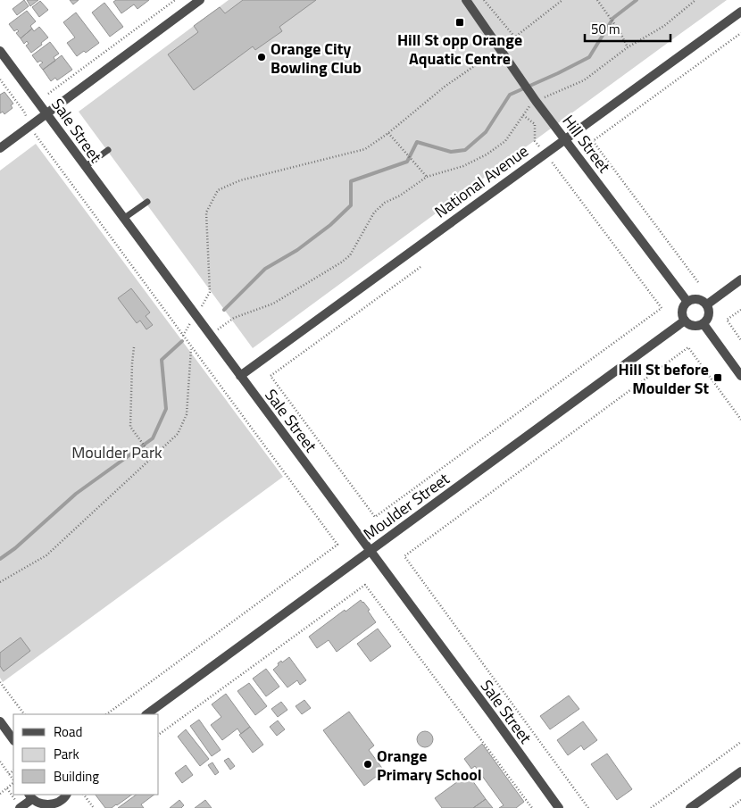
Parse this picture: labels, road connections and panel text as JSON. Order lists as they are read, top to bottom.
{
  "streets": {
    "street": [
      "Sale Street",
      "Hill Street",
      "National Avenue",
      "Moulder Street"
    ]
  },
  "crossings": [
    ["Sale Street", "National Avenue"],
    ["Sale Street", "Moulder Street"],
    ["Hill Street", "National Avenue"],
    ["Hill Street", "Moulder Street"]
  ],
  "parks": ["Moulder Park"],
  "places": {
    "transit": ["Hill St opp Orange Aquatic Centre", "Hill St before Moulder St"],
    "other": ["Orange City Bowling Club", "Orange Primary School"]
  },
  "legend": ["Road", "Park", "Building"],
  "scale_bar": "50 m"
}
